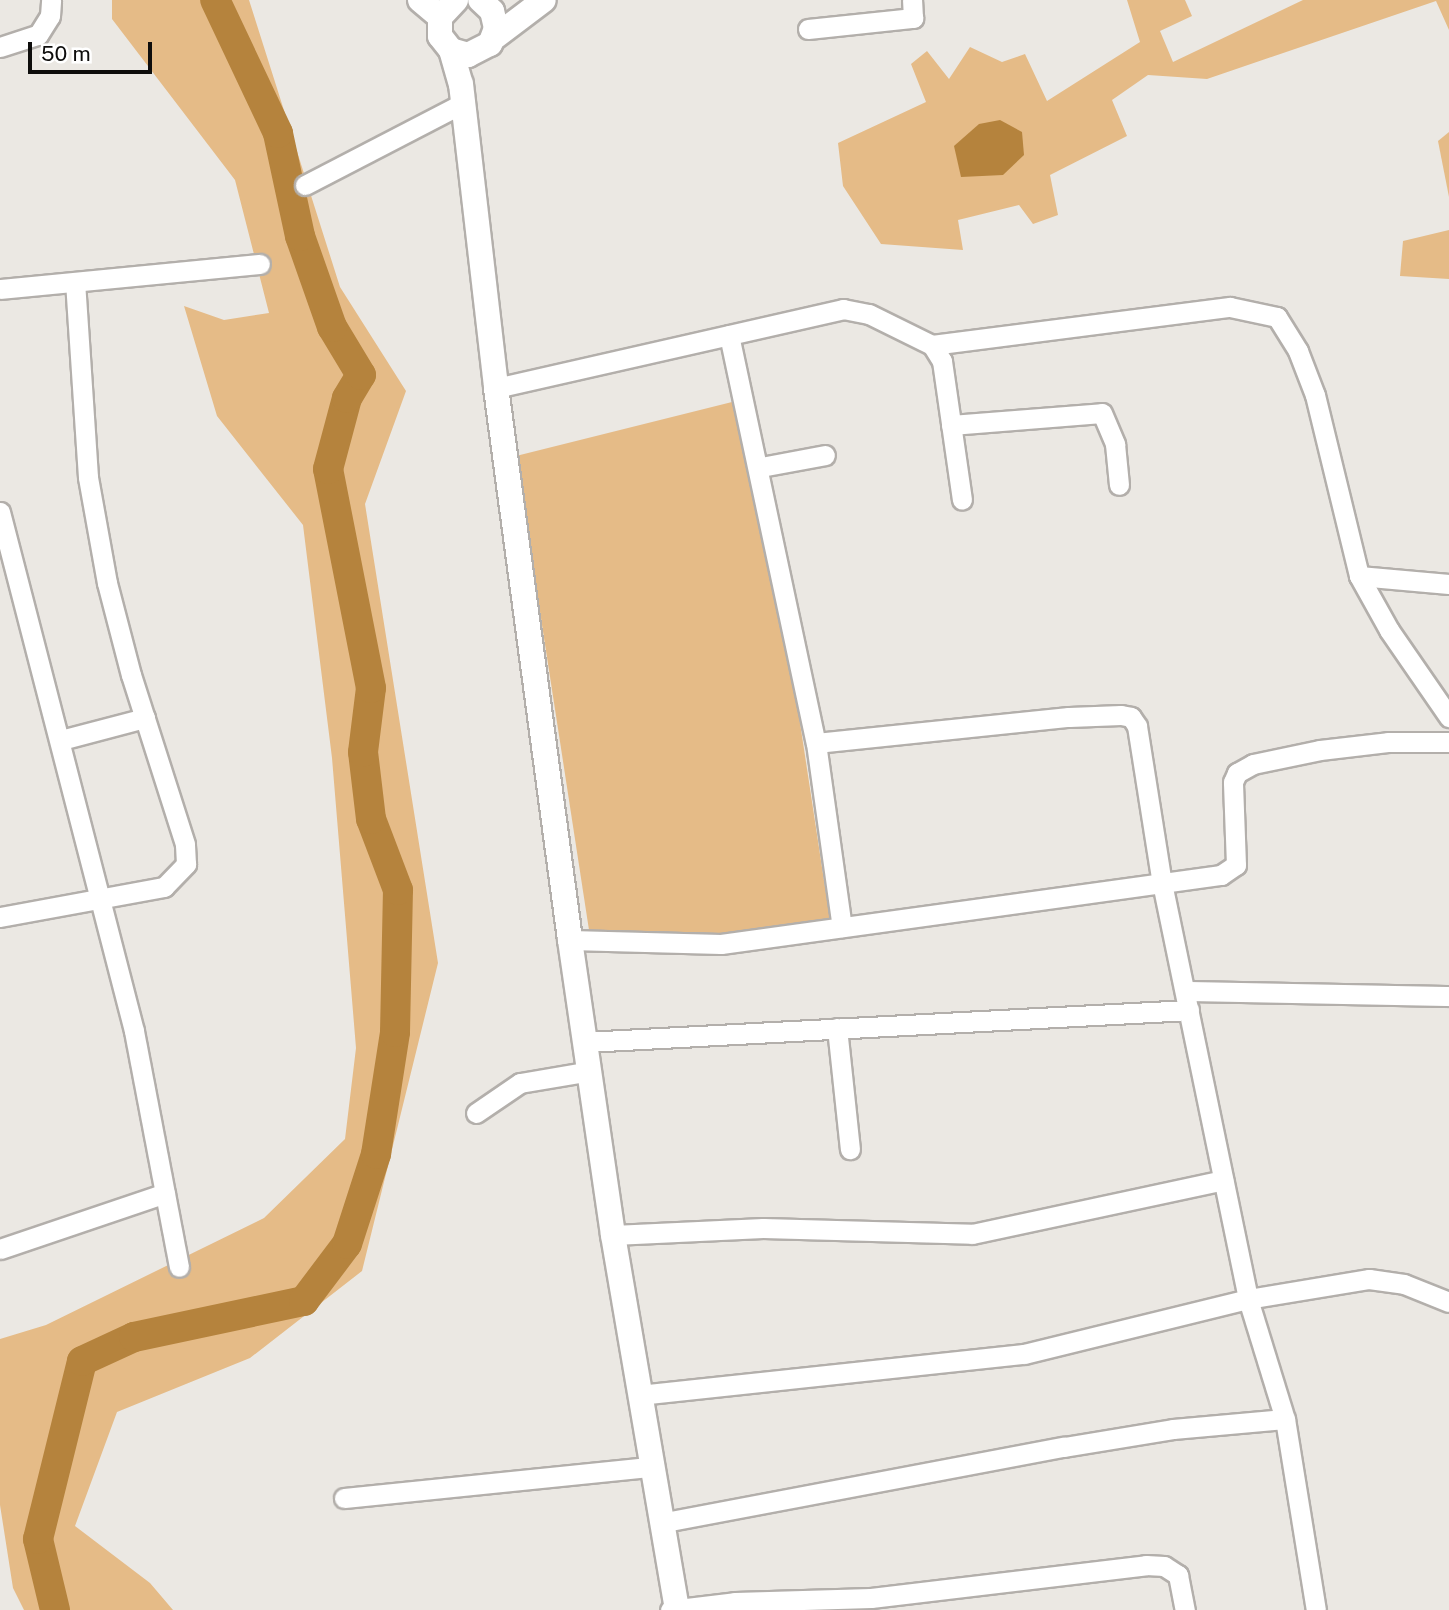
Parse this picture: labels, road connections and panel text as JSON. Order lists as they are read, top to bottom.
{
  "scale_bar": "50 m"
}
